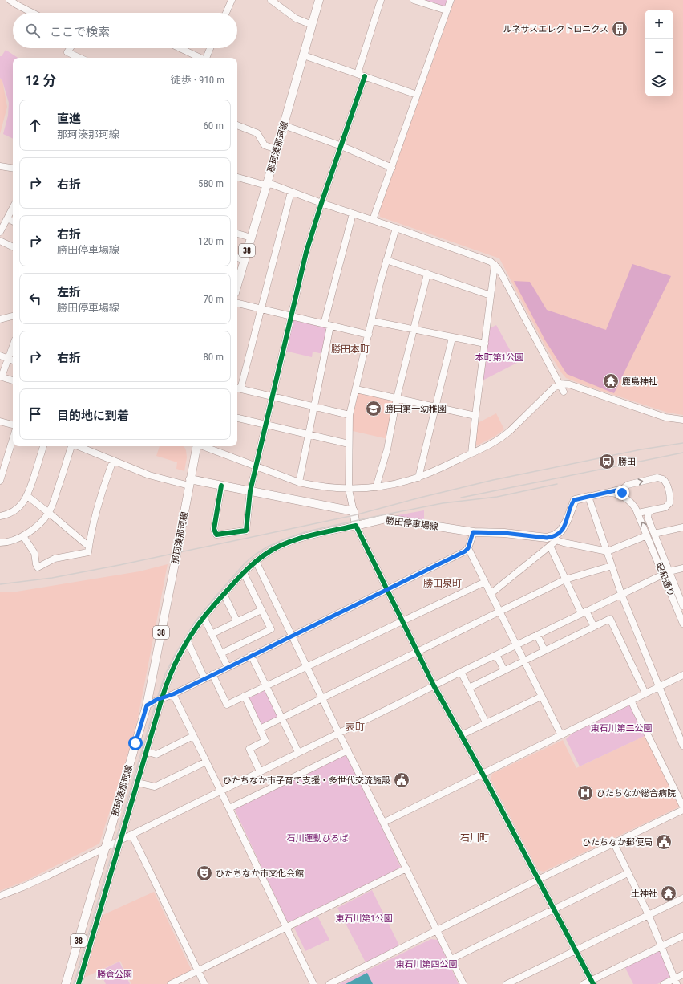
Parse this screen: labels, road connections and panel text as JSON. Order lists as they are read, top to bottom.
{
  "streets": {
    "main road": ["那珂湊那珂線", "38", "勝田停車場線"],
    "street": ["昭和通り"]
  },
  "districts": [
    "勝田本町",
    "勝田泉町",
    "表町",
    "石川町"
  ],
  "parks": [
    "本町第1公園",
    "東石川第二公園",
    "石川運動ひろば",
    "東石川第1公園",
    "東石川第四公園",
    "勝倉公園"
  ],
  "places": {
    "building": ["ルネサスエレクトロニクス"],
    "temple": ["鹿島神社", "土神社"],
    "school or university": ["勝田第一幼稚園"],
    "station": ["勝田"],
    "public building": ["ひたちなか市子育て支援・多世代交流施設", "ひたちなか郵便局"],
    "hospital": ["ひたちなか総合病院"],
    "theatre": ["ひたちなか市文化会館"]
  },
  "page": {
    "map_buttons": ["+", "−"],
    "search": "ここで検索",
    "heading": ["12 分", "徒歩 · 910 m"],
    "list": [
      ["直進", "那珂湊那珂線", "60 m"],
      ["右折", "580 m"],
      ["右折", "勝田停車場線", "120 m"],
      ["左折", "勝田停車場線", "70 m"],
      ["右折", "80 m"],
      "目的地に到着"
    ]
  }
}
